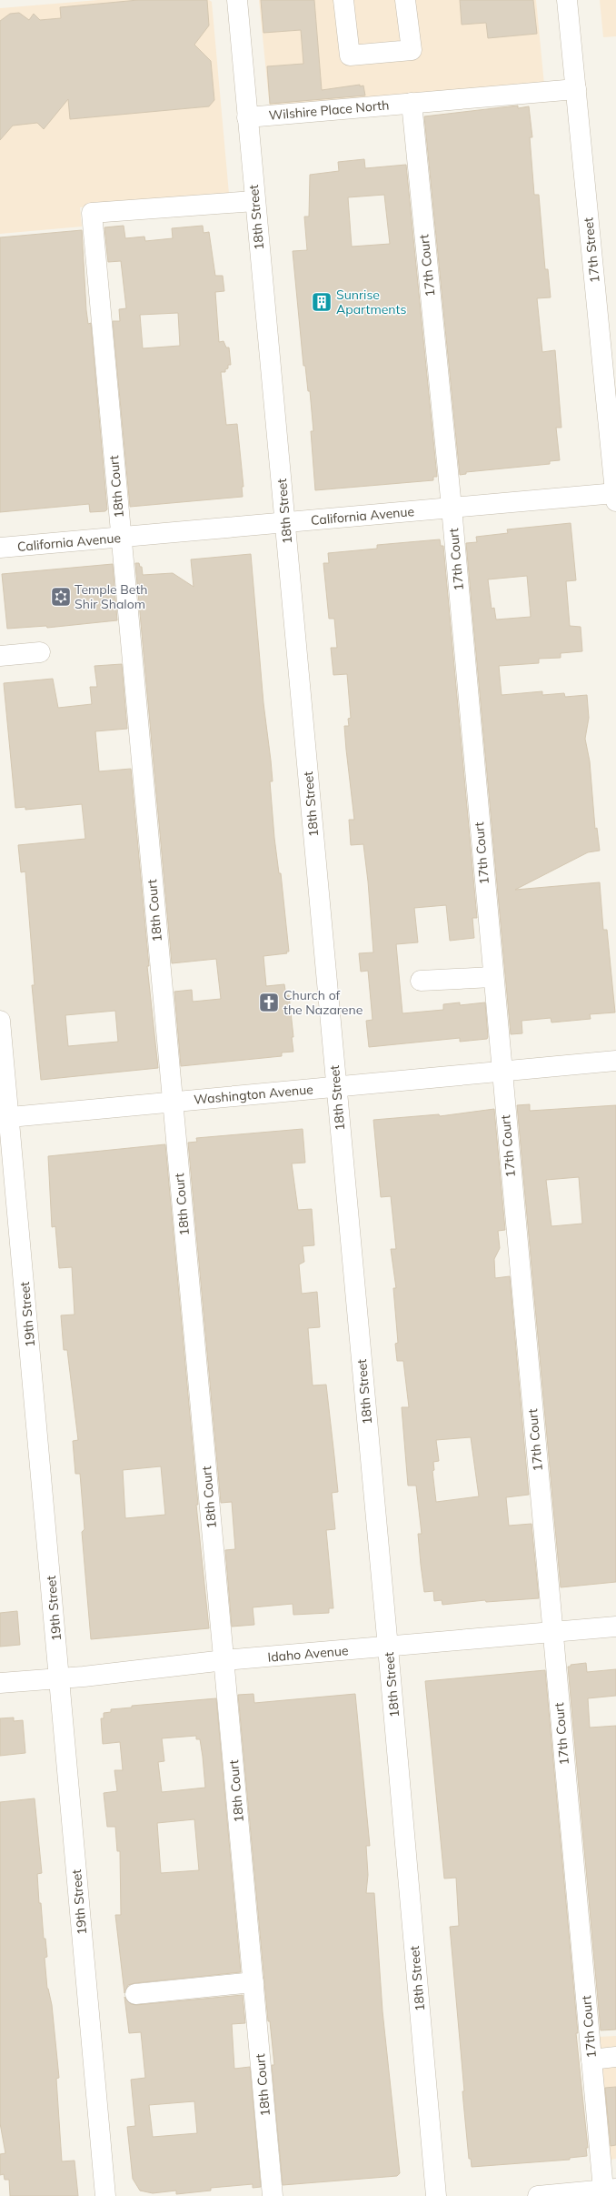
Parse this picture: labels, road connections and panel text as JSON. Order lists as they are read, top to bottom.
{
  "streets": {
    "street": [
      "Wilshire Place North",
      "18th Street",
      "17th Street",
      "17th Court",
      "18th Court",
      "California Avenue",
      "Washington Avenue",
      "19th Street",
      "Idaho Avenue"
    ]
  },
  "crossings": [
    ["Wilshire Place North", "18th Street"],
    ["Wilshire Place North", "17th Street"],
    ["Wilshire Place North", "17th Court"],
    ["18th Street", "18th Court"],
    ["18th Street", "California Avenue"],
    ["18th Street", "Washington Avenue"],
    ["18th Street", "Idaho Avenue"],
    ["17th Street", "California Avenue"],
    ["17th Court", "California Avenue"],
    ["17th Court", "Washington Avenue"],
    ["17th Court", "Idaho Avenue"],
    ["18th Court", "California Avenue"],
    ["18th Court", "Washington Avenue"],
    ["18th Court", "Idaho Avenue"],
    ["Washington Avenue", "19th Street"],
    ["19th Street", "Idaho Avenue"]
  ],
  "places": {
    "building": ["Sunrise Apartments"],
    "synagogue": ["Temple Beth Shir Shalom"],
    "church": ["Church of the Nazarene"]
  }
}
